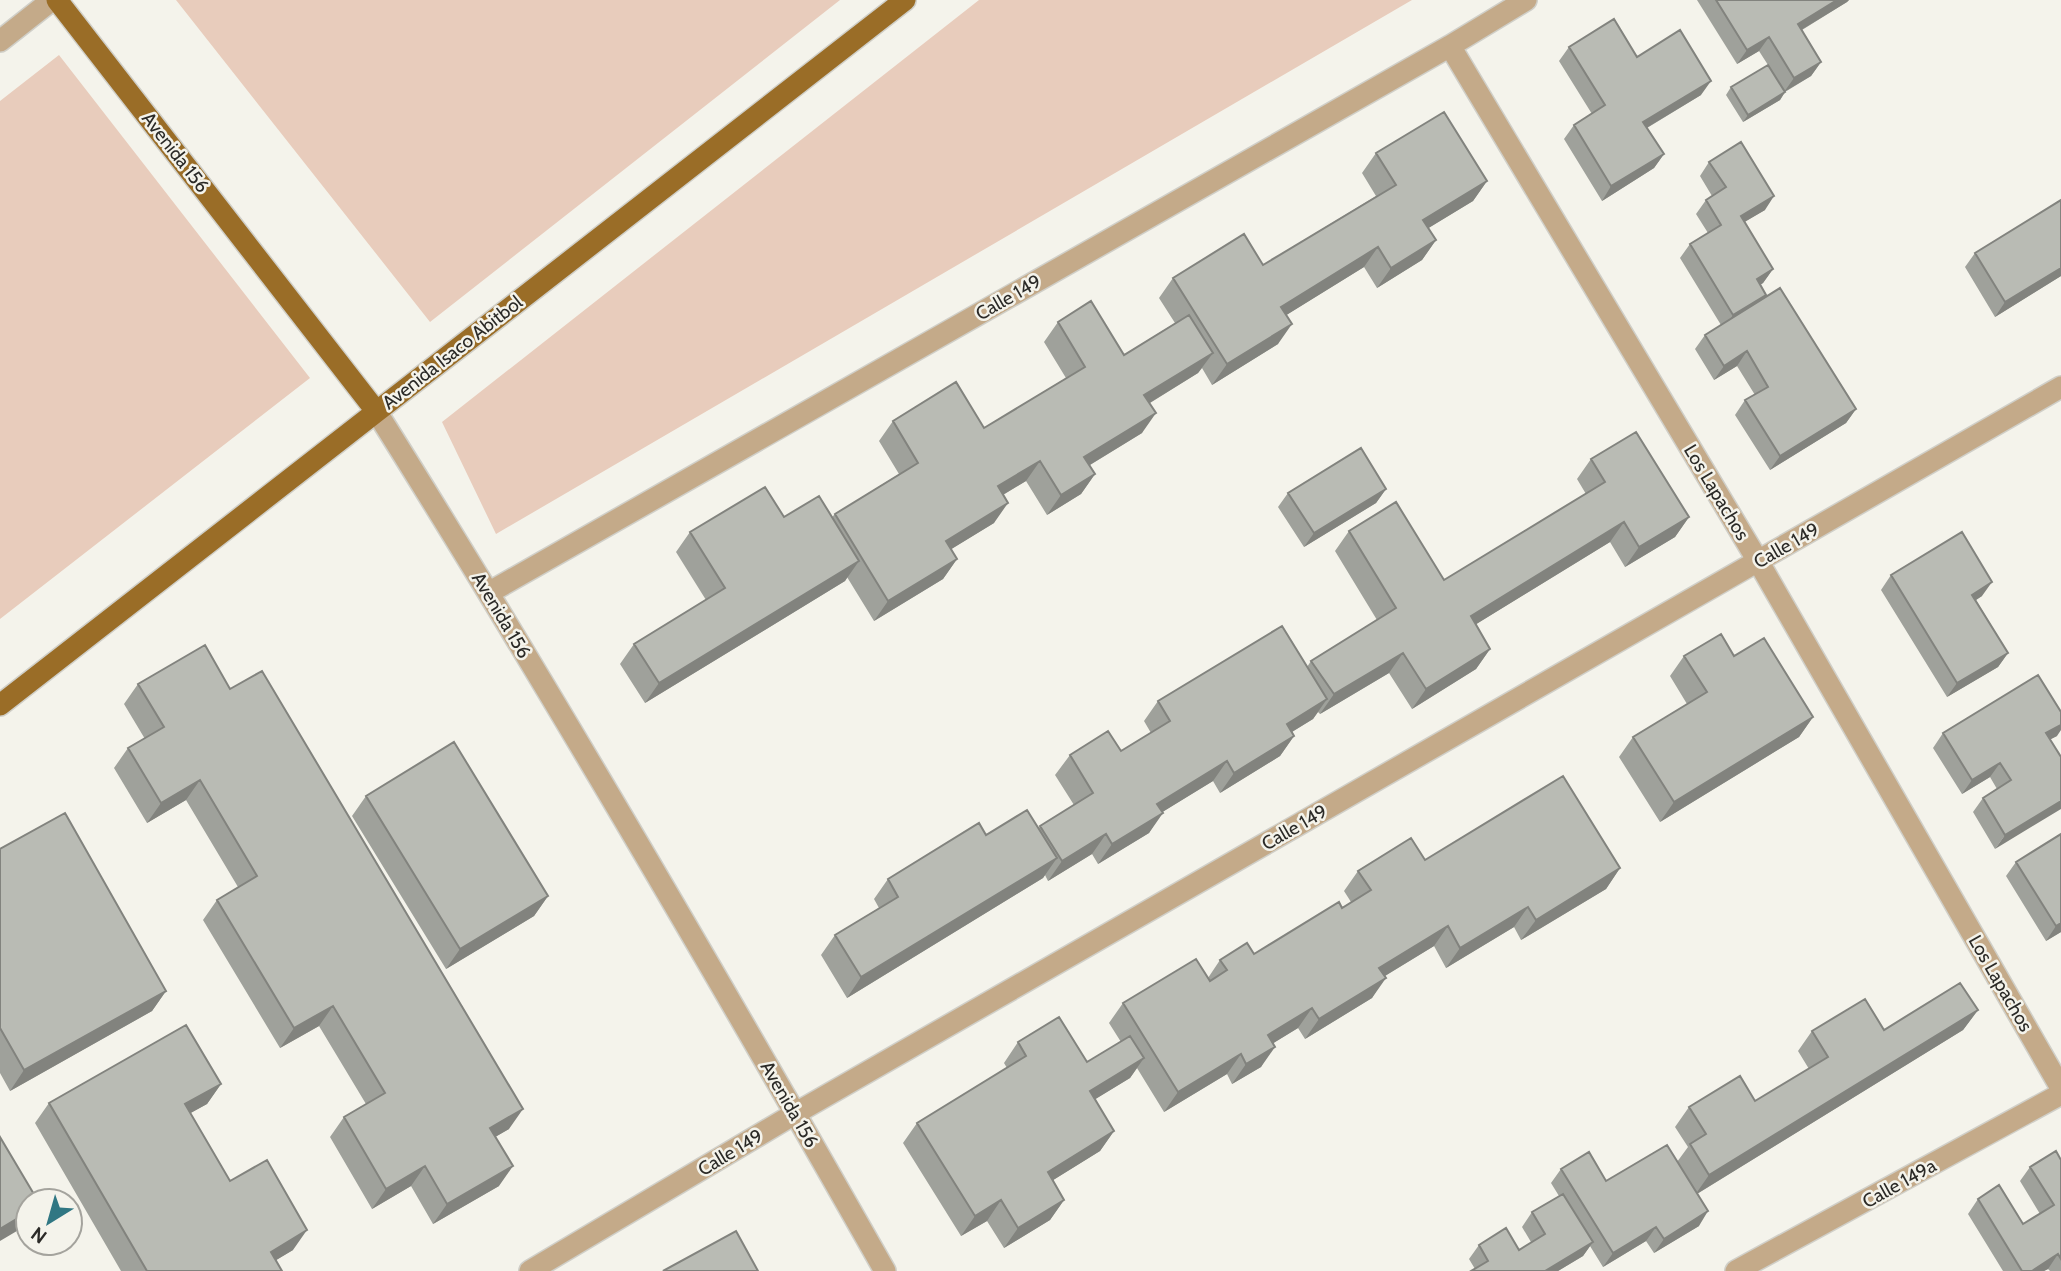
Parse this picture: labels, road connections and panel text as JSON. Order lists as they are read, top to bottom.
{
  "streets": {
    "main road": ["Avenida 156", "Avenida Isaco Abitbol"],
    "street": ["Calle 149", "Los Lapachos", "Calle 149a"]
  },
  "crossings": [
    ["Avenida 156", "Calle 149"],
    ["Avenida 156", "Avenida Isaco Abitbol"],
    ["Calle 149", "Los Lapachos"]
  ],
  "north": "bottom left"
}
